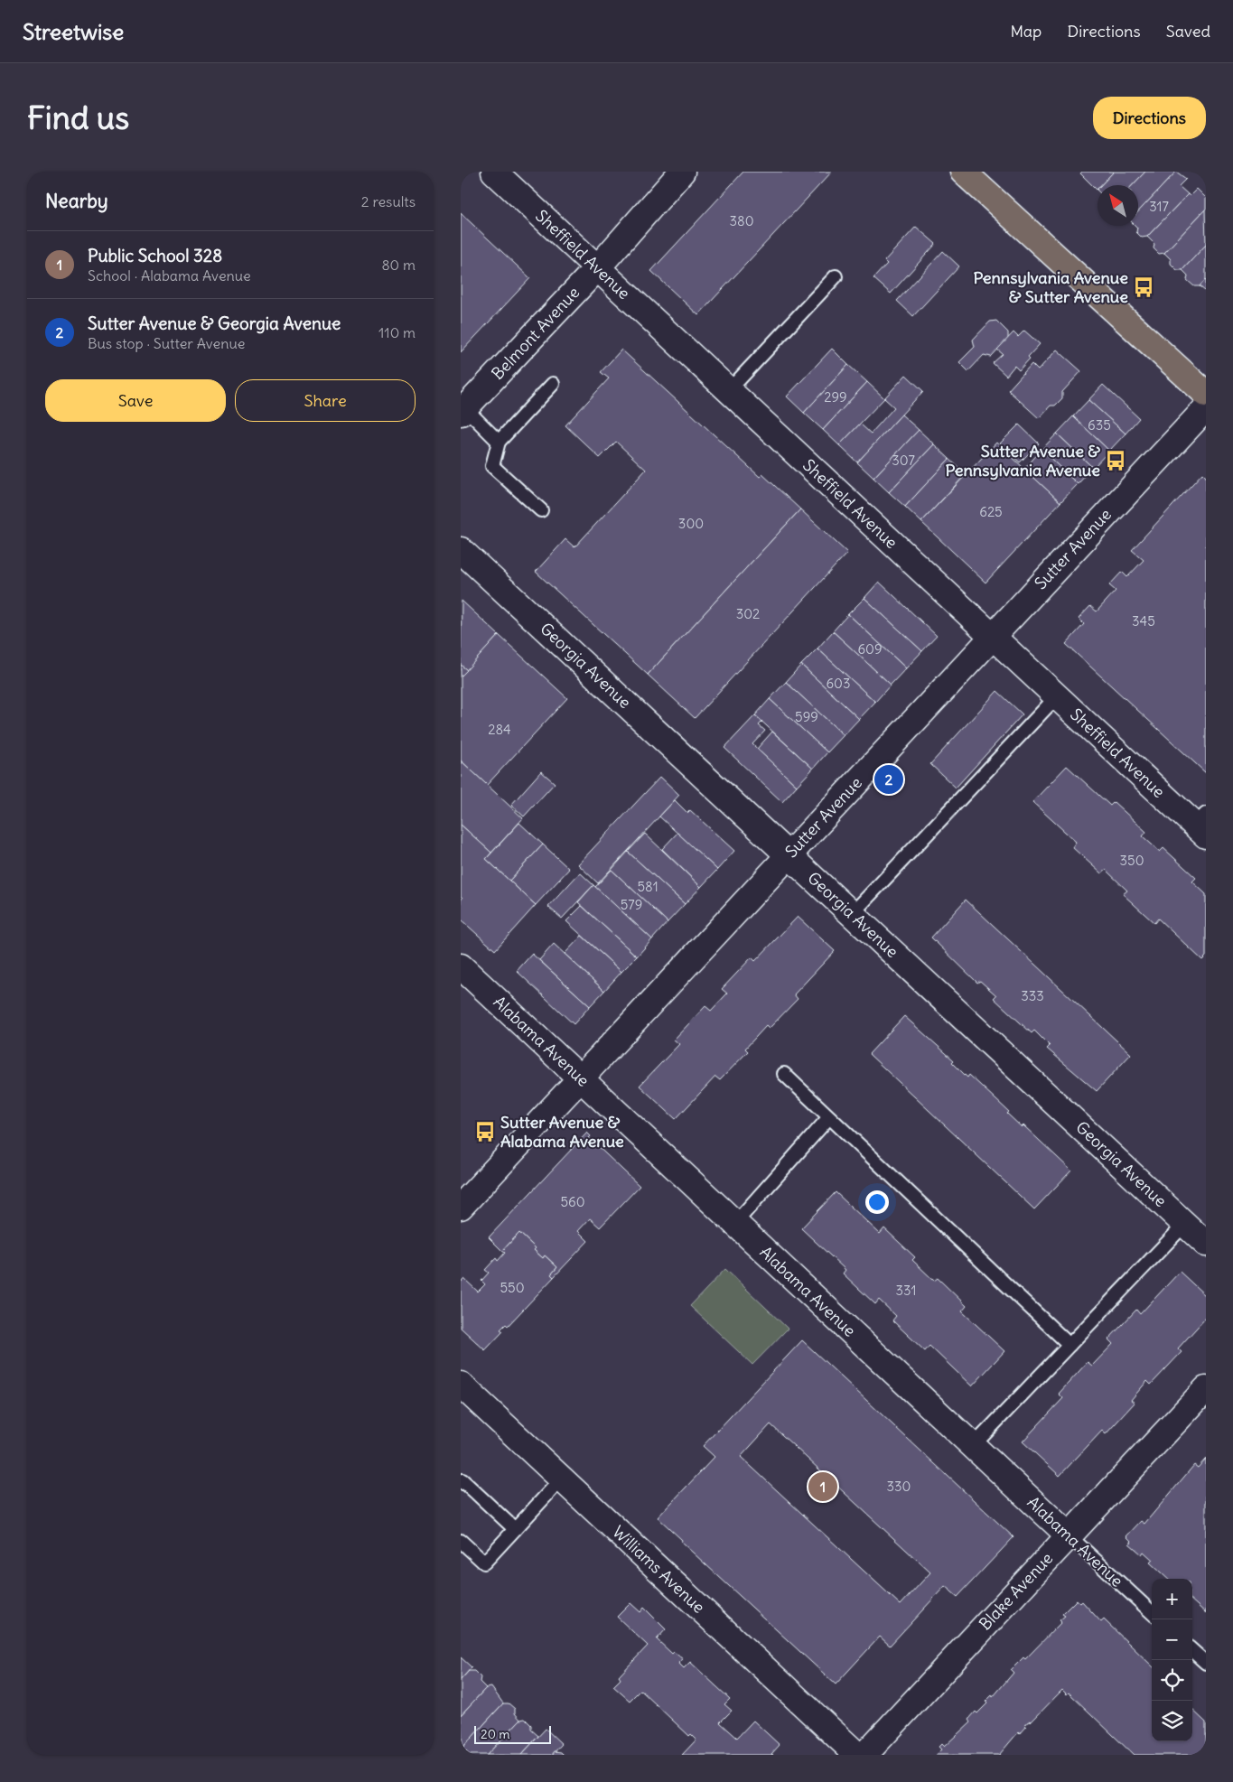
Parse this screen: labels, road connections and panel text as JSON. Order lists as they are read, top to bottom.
{
  "streets": {
    "street": [
      "Sheffield Avenue",
      "Belmont Avenue",
      "Sutter Avenue",
      "Georgia Avenue",
      "Alabama Avenue",
      "Williams Avenue",
      "Blake Avenue"
    ]
  },
  "crossings": [
    ["Sheffield Avenue", "Belmont Avenue"],
    ["Sheffield Avenue", "Sutter Avenue"],
    ["Sutter Avenue", "Georgia Avenue"],
    ["Sutter Avenue", "Alabama Avenue"],
    ["Alabama Avenue", "Blake Avenue"]
  ],
  "places": {
    "bus stop": ["Pennsylvania Avenue & Sutter Avenue", "Sutter Avenue & Pennsylvania Avenue", "Sutter Avenue & Alabama Avenue"]
  },
  "house_numbers": [
    "317",
    "380",
    "299",
    "635",
    "307",
    "625",
    "300",
    "302",
    "345",
    "609",
    "603",
    "599",
    "284",
    "350",
    "581",
    "579",
    "333",
    "560",
    "550",
    "331",
    "330"
  ],
  "scale_bar": "20 m",
  "north": "top left",
  "page": {
    "header": "Streetwise",
    "nav": ["Map", "Directions", "Saved"],
    "buttons": [
      "Directions",
      ["Save", "Share"]
    ],
    "title": "Find us",
    "heading": ["Nearby", "2 results"],
    "list": [
      {
        "mark": "1",
        "name": "Public School 328",
        "note": "School · Alabama Avenue",
        "value": "80 m"
      },
      {
        "mark": "2",
        "name": "Sutter Avenue & Georgia Avenue",
        "note": "Bus stop · Sutter Avenue",
        "value": "110 m"
      }
    ],
    "pins": ["2", "1"],
    "map_buttons": ["+", "−"],
    "scale": "20 m"
  }
}
